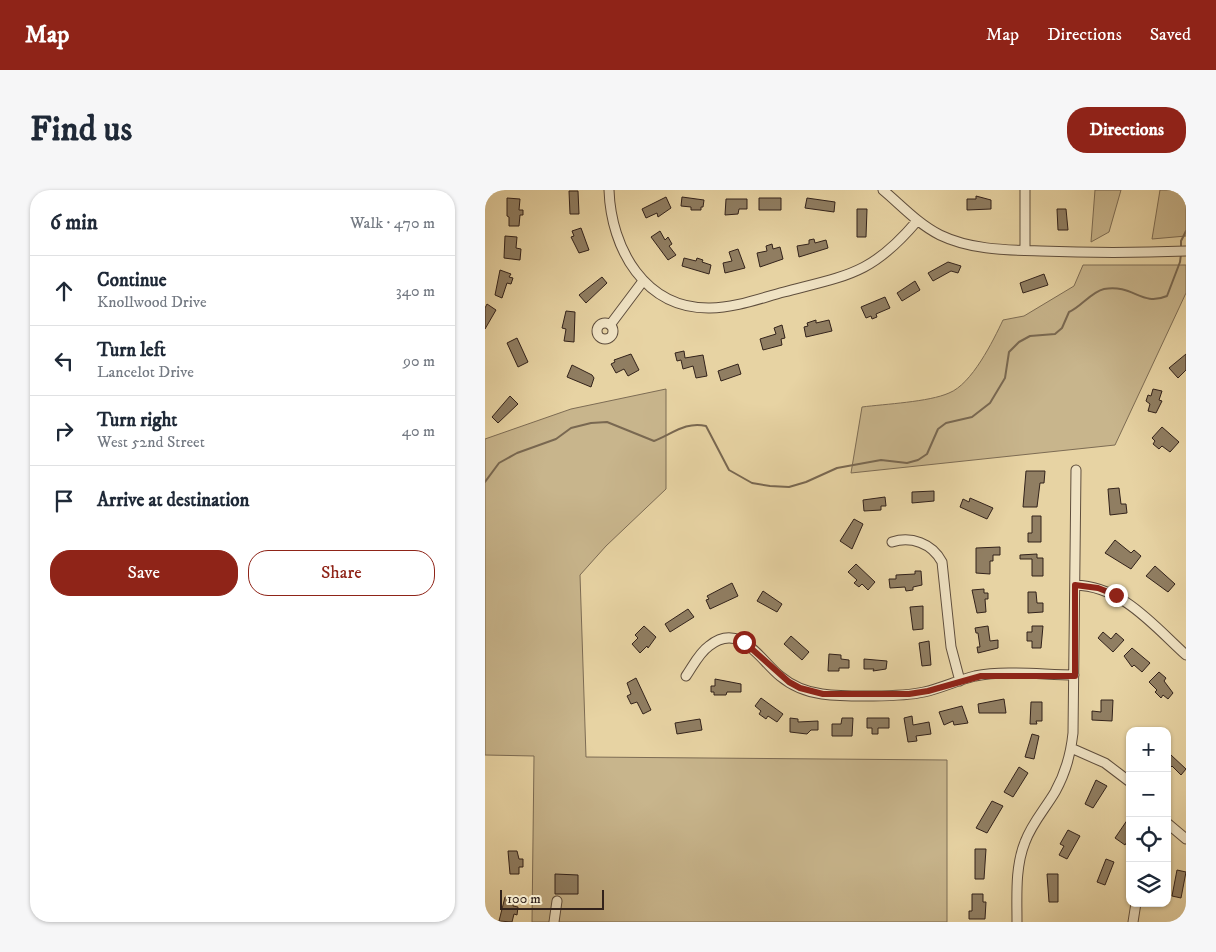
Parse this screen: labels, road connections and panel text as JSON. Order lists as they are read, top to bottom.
{
  "scale_bar": "100 m",
  "page": {
    "header": "Map",
    "nav": ["Map", "Directions", "Saved"],
    "buttons": [
      "Directions",
      ["Save", "Share"]
    ],
    "title": "Find us",
    "heading": ["6 min", "Walk · 470 m"],
    "list": [
      ["Continue", "Knollwood Drive", "340 m"],
      ["Turn left", "Lancelot Drive", "90 m"],
      ["Turn right", "West 52nd Street", "40 m"],
      "Arrive at destination"
    ],
    "map_buttons": ["+", "−"],
    "scale": "100 m"
  }
}
